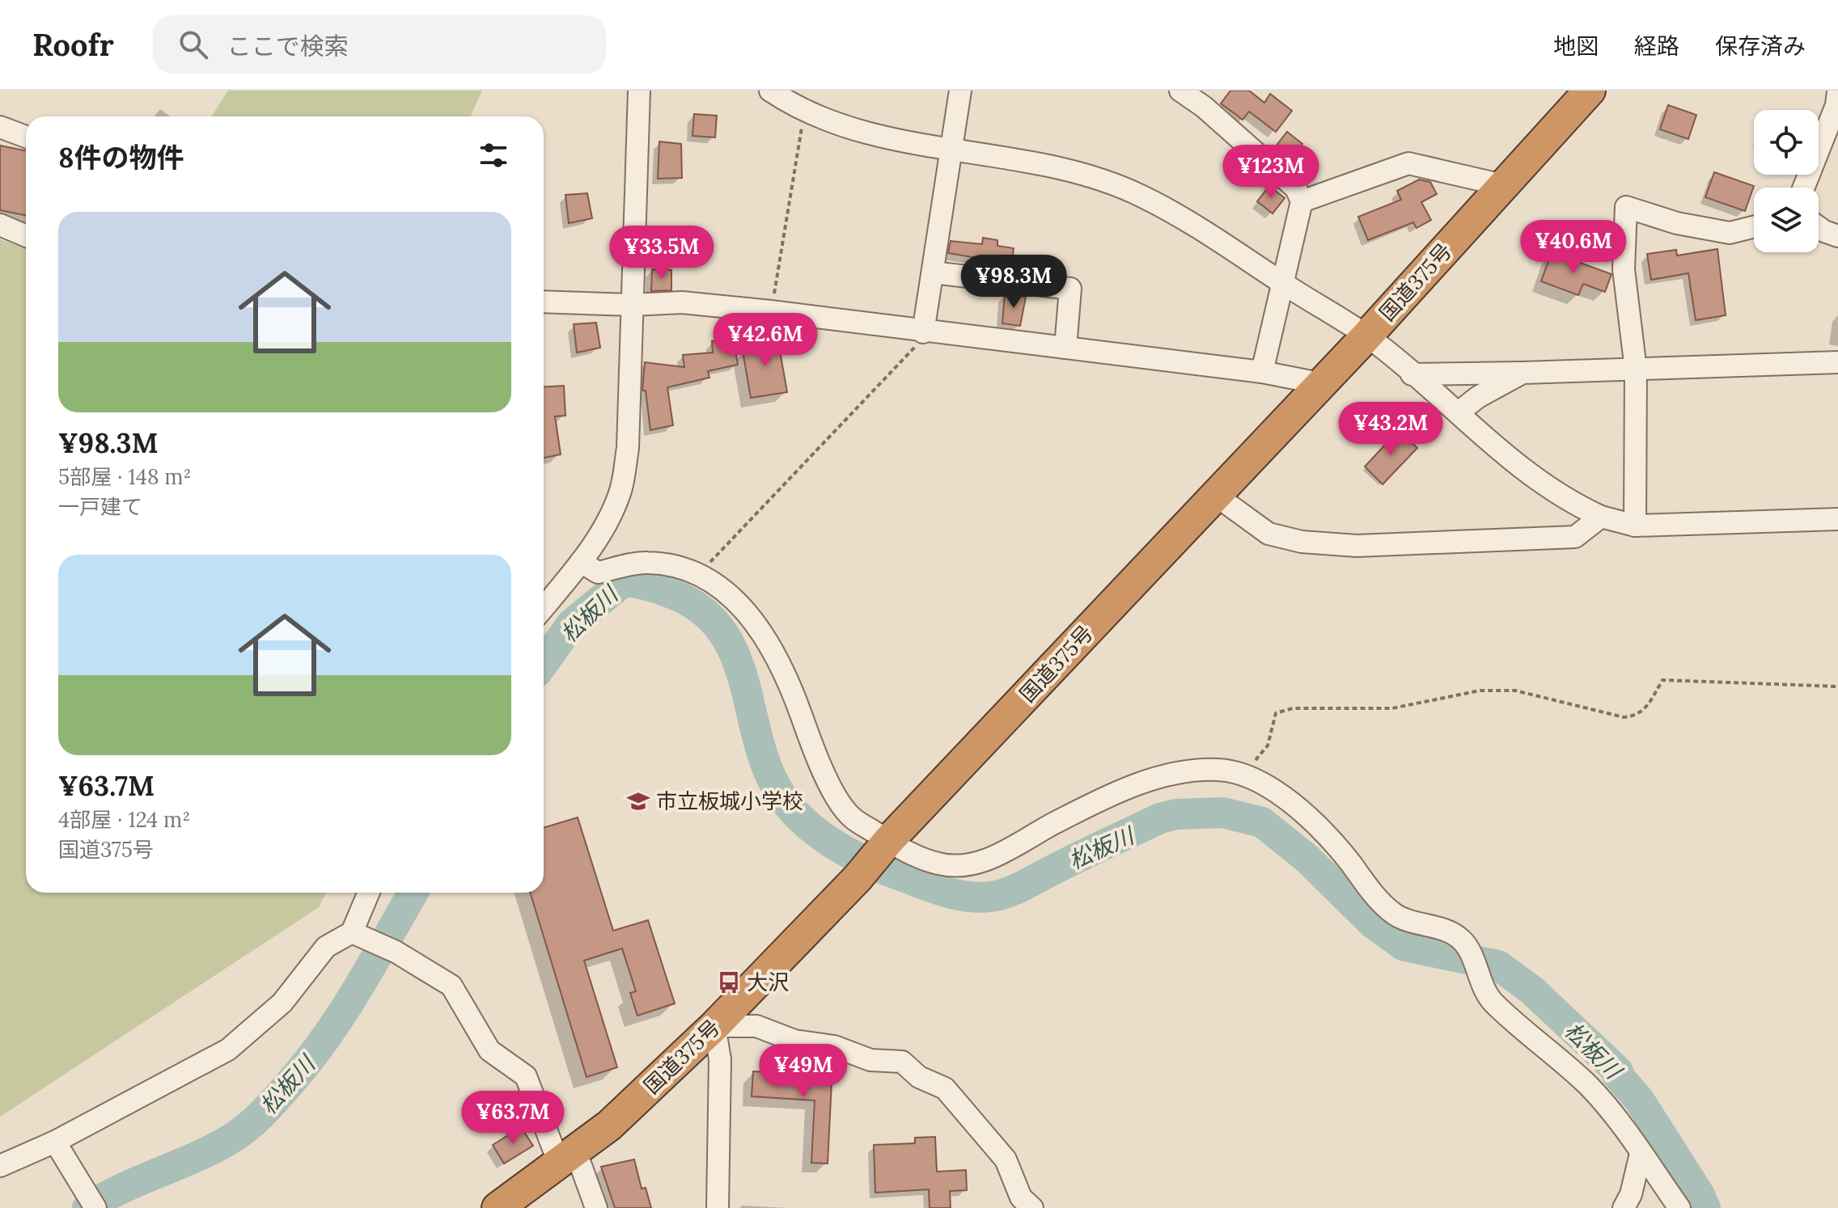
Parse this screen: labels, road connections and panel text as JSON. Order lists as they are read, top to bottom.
{
  "streets": {
    "highway": ["国道375号"]
  },
  "water": ["松板川"],
  "places": {
    "school or university": ["市立板城小学校"],
    "bus stop": ["大沢"]
  },
  "page": {
    "header": "Roofr",
    "search": "ここで検索",
    "nav": ["地図", "経路", "保存済み"],
    "heading": "8件の物件",
    "price": [
      "¥123M",
      "¥40.6M",
      "¥33.5M",
      "¥98.3M",
      "¥42.6M",
      "¥43.2M",
      "¥49M",
      "¥63.7M"
    ],
    "list": [
      {
        "name": "¥98.3M",
        "note": "5部屋 · 148 m² · 一戸建て"
      },
      {
        "name": "¥63.7M",
        "note": "4部屋 · 124 m² · 国道375号"
      }
    ]
  }
}
